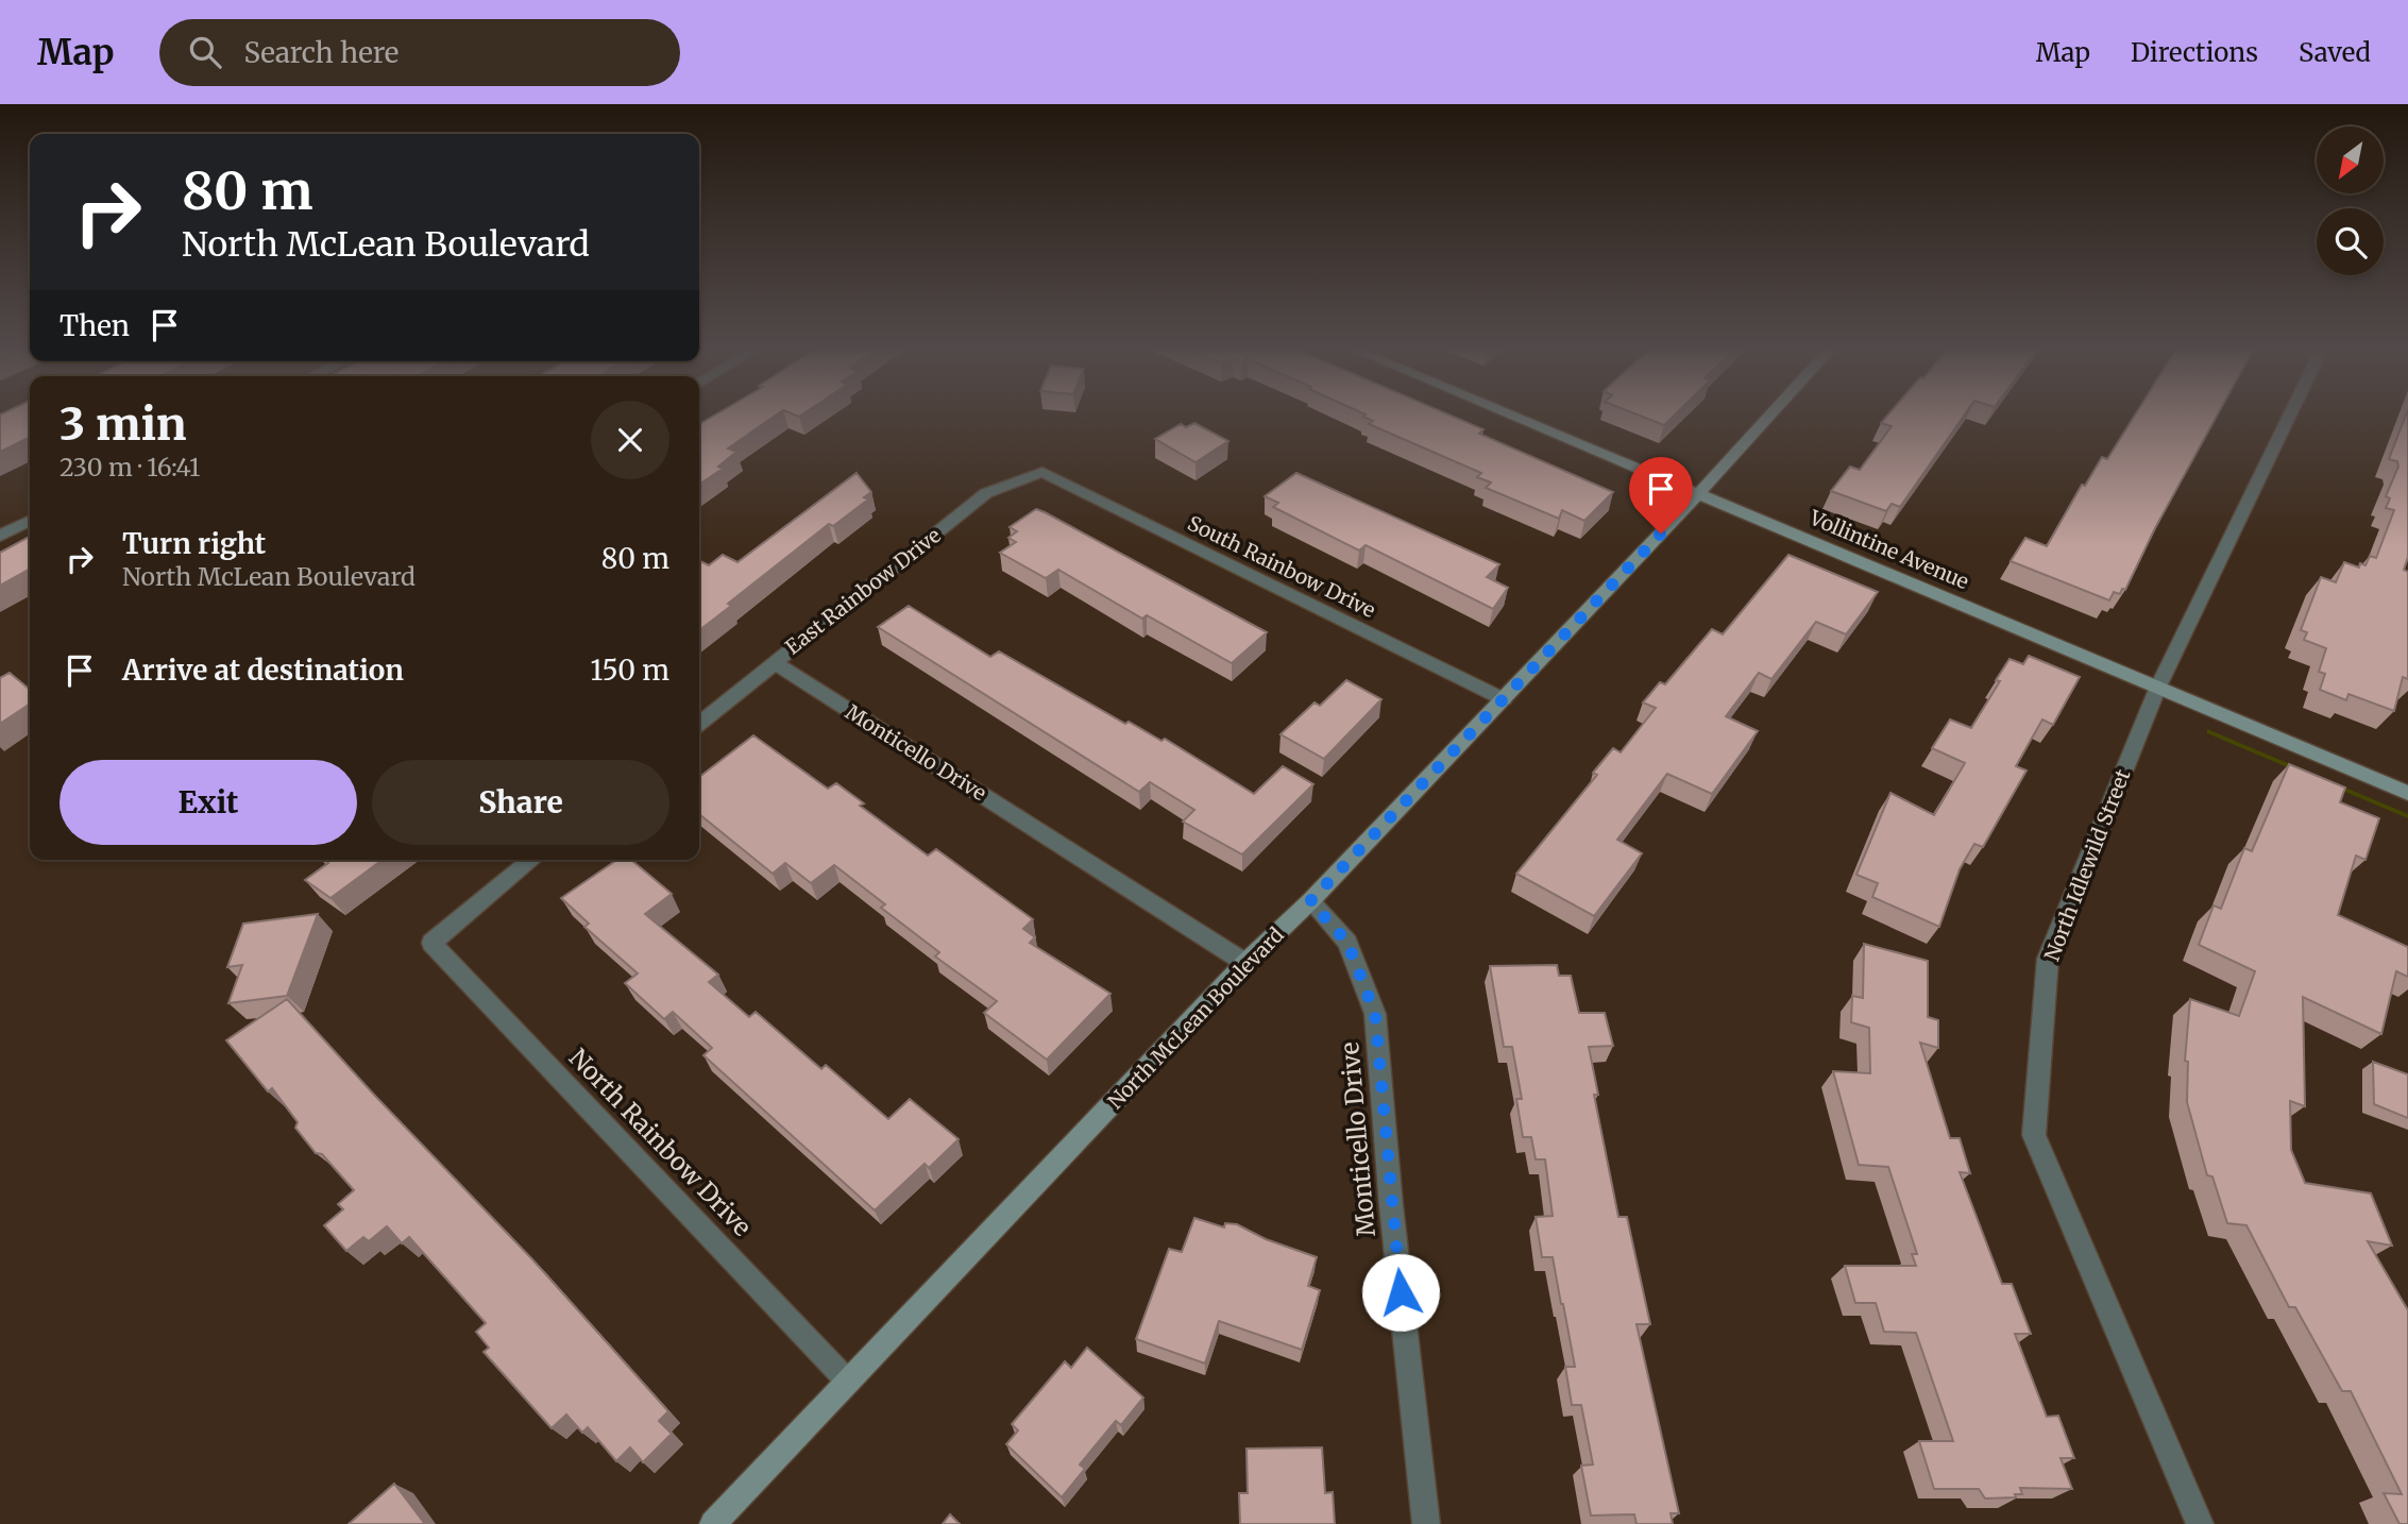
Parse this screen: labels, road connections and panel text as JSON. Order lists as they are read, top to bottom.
{
  "streets": {
    "main road": ["Vollintine Avenue", "North McLean Boulevard"],
    "street": [
      "South Rainbow Drive",
      "East Rainbow Drive",
      "Monticello Drive",
      "North Idlewild Street",
      "North Rainbow Drive"
    ]
  },
  "crossings": [
    ["Vollintine Avenue", "North Idlewild Street"],
    ["Vollintine Avenue", "North McLean Boulevard"],
    ["South Rainbow Drive", "East Rainbow Drive"],
    ["South Rainbow Drive", "North McLean Boulevard"],
    ["East Rainbow Drive", "Monticello Drive"],
    ["Monticello Drive", "North McLean Boulevard"],
    ["North McLean Boulevard", "North Rainbow Drive"]
  ],
  "north": "bottom left",
  "page": {
    "header": "Map",
    "search": "Search here",
    "nav": ["Map", "Directions", "Saved"],
    "turn": ["80 m", "North McLean Boulevard"],
    "then": "Then",
    "heading": ["3 min", "230 m · 16:41"],
    "list": [
      {
        "name": "Turn right",
        "note": "North McLean Boulevard",
        "value": "80 m"
      },
      {
        "name": "Arrive at destination",
        "value": "150 m"
      }
    ],
    "buttons": ["Exit", "Share"]
  }
}
